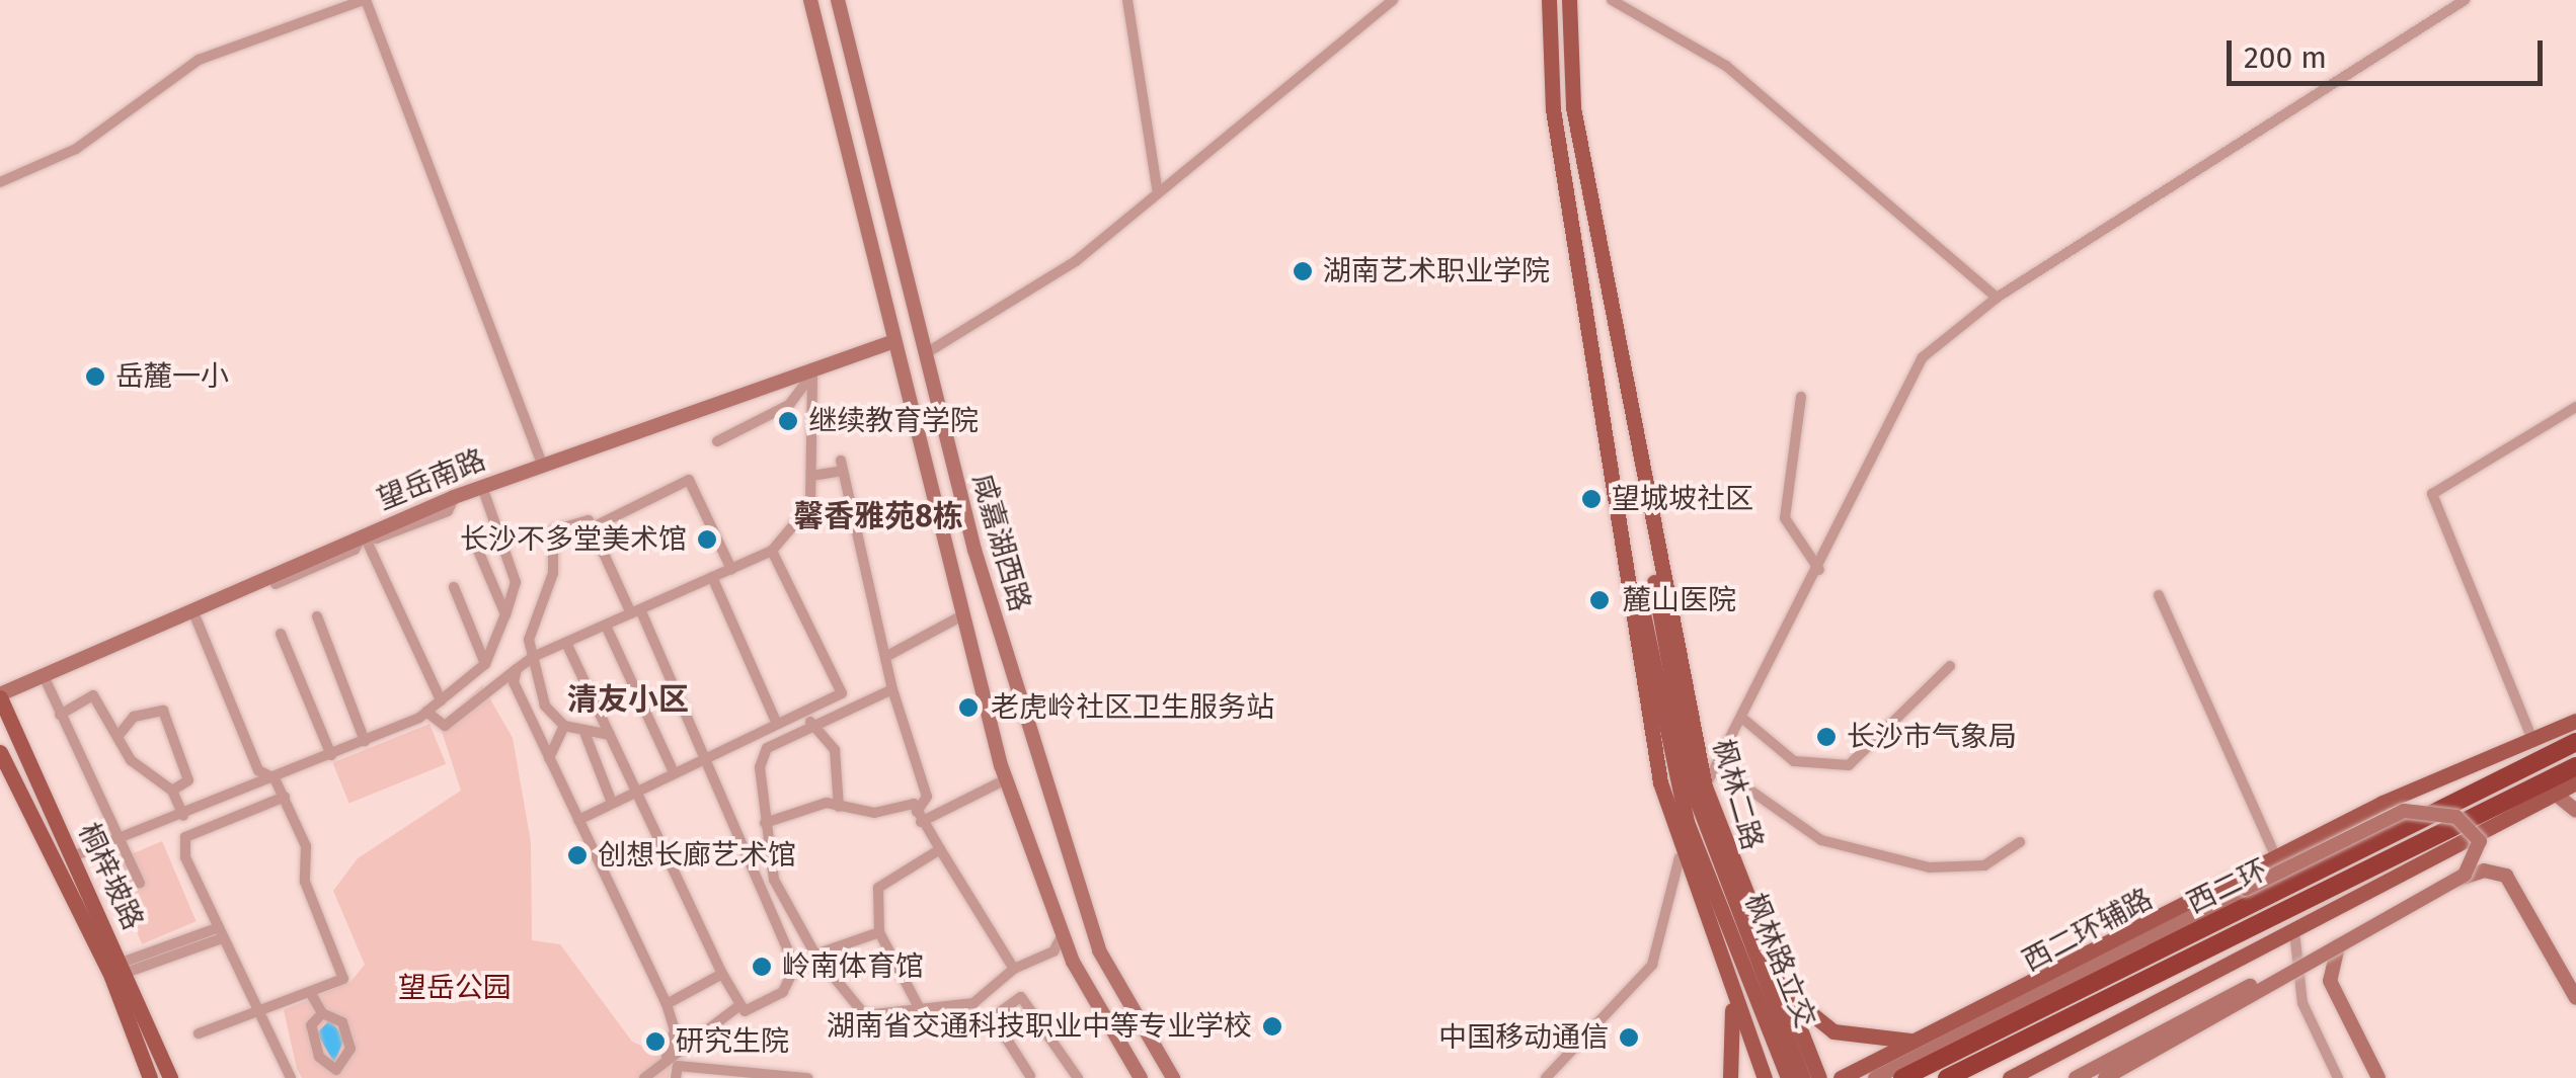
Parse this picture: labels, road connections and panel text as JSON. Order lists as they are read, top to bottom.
{
  "streets": {
    "highway": ["西二环"],
    "main road": [
      "枫林二路",
      "桐梓坡路",
      "西二环辅路",
      "枫林路立交"
    ],
    "street": ["望岳南路", "咸嘉湖西路"]
  },
  "crossings": [
    ["望岳南路", "咸嘉湖西路"],
    ["望岳南路", "桐梓坡路"],
    ["枫林二路", "枫林路立交"]
  ],
  "districts": ["馨香雅苑8栋", "清友小区"],
  "parks": ["望岳公园"],
  "places": [
    "湖南艺术职业学院",
    "岳麓一小",
    "继续教育学院",
    "望城坡社区",
    "长沙不多堂美术馆",
    "麓山医院",
    "老虎岭社区卫生服务站",
    "长沙市气象局",
    "创想长廊艺术馆",
    "岭南体育馆",
    "湖南省交通科技职业中等专业学校",
    "中国移动通信",
    "研究生院"
  ],
  "scale_bar": "200 m"
}
